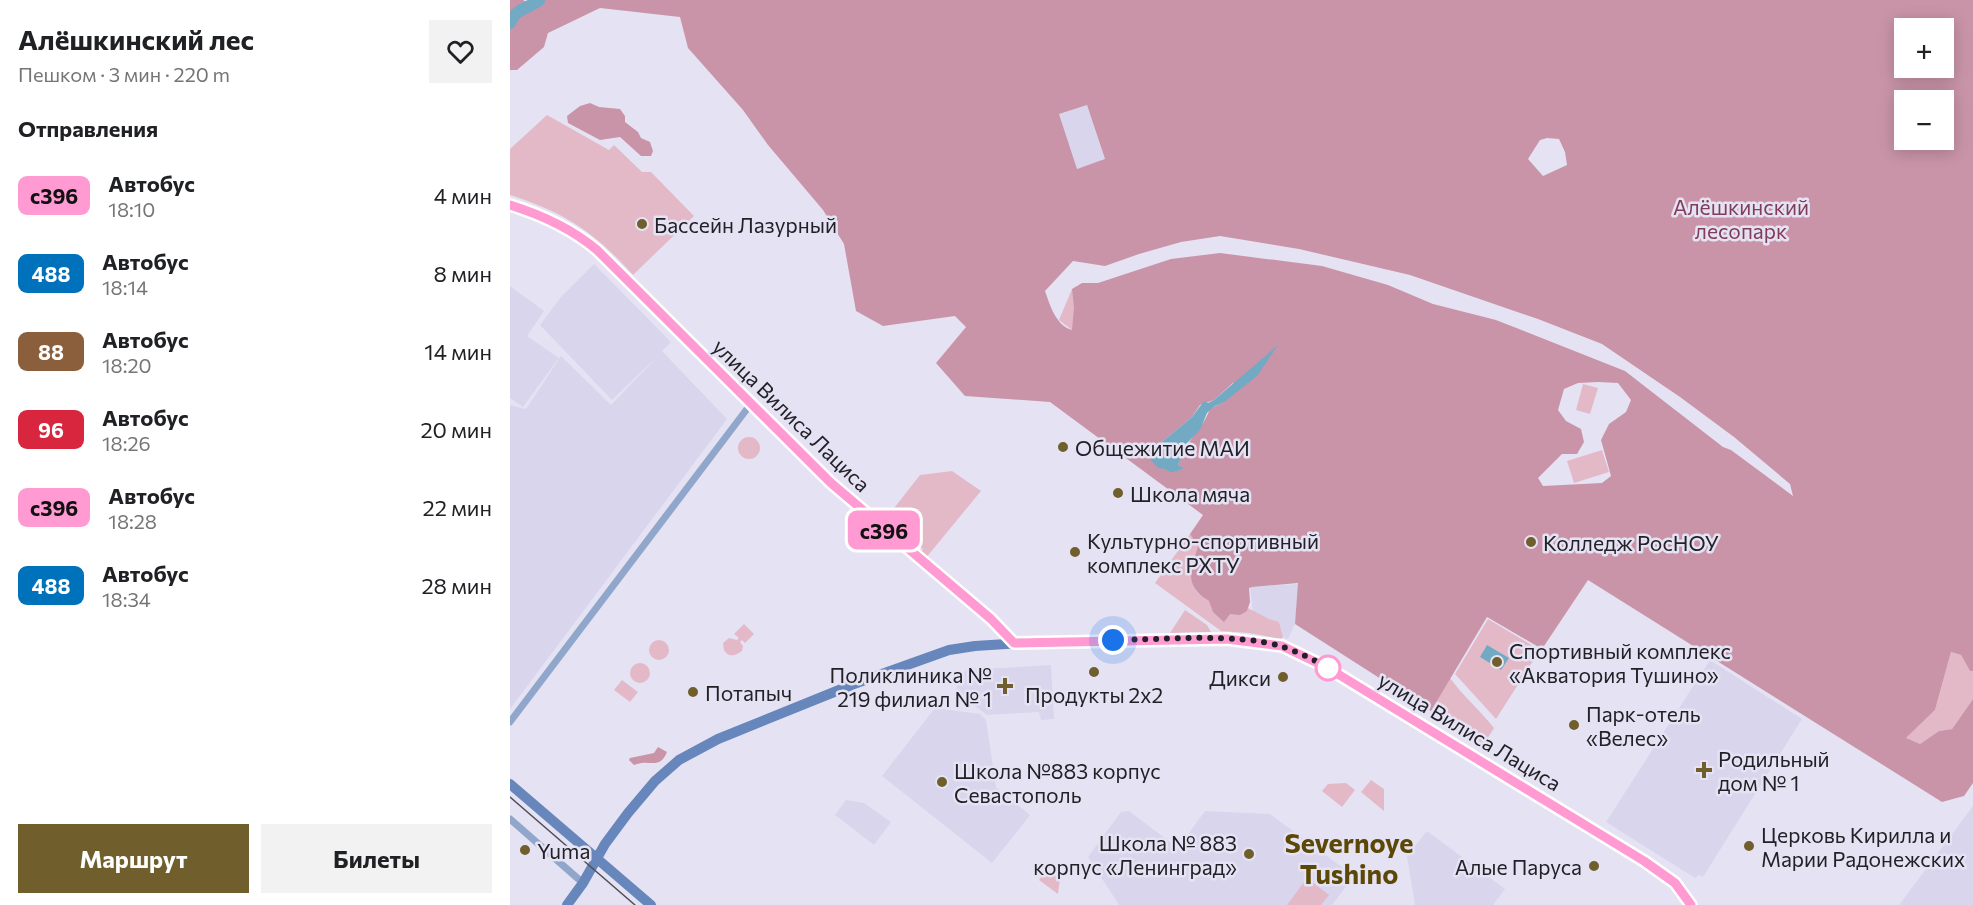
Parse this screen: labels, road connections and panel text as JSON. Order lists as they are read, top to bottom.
{
  "streets": {
    "main road": ["улица Вилиса Лациса"]
  },
  "districts": ["Severnoye Tushino"],
  "parks": ["Алёшкинский лесопарк"],
  "places": {
    "other": [
      "Бассейн Лазурный",
      "Общежитие МАИ",
      "Школа мяча",
      "Колледж РосНОУ",
      "Культурно-спортивный комплекс РХТУ",
      "Спортивный комплекс «Акватория Тушино»",
      "Продукты 2x2",
      "Дикси",
      "Потапыч",
      "Парк-отель «Велес»",
      "Школа №883 корпус Севастополь",
      "Церковь Кирилла и Марии Радонежских",
      "Yuma",
      "Школа № 883 корпус «Ленинград»",
      "Алые Паруса"
    ],
    "health": ["Поликлиника № 219 филиал № 1", "Родильный дом № 1"]
  },
  "lines": ["bus line с396"],
  "page": {
    "heading": [
      ["Алёшкинский лес", "Пешком · 3 мин · 220 m"],
      "Отправления"
    ],
    "on_map": "с396",
    "map_buttons": ["+", "−"],
    "list": [
      {
        "mark": "с396",
        "name": "Автобус",
        "note": "18:10",
        "value": "4 мин"
      },
      {
        "mark": "488",
        "name": "Автобус",
        "note": "18:14",
        "value": "8 мин"
      },
      {
        "mark": "88",
        "name": "Автобус",
        "note": "18:20",
        "value": "14 мин"
      },
      {
        "mark": "96",
        "name": "Автобус",
        "note": "18:26",
        "value": "20 мин"
      },
      {
        "mark": "с396",
        "name": "Автобус",
        "note": "18:28",
        "value": "22 мин"
      },
      {
        "mark": "488",
        "name": "Автобус",
        "note": "18:34",
        "value": "28 мин"
      }
    ],
    "buttons": ["Маршрут", "Билеты"]
  }
}
